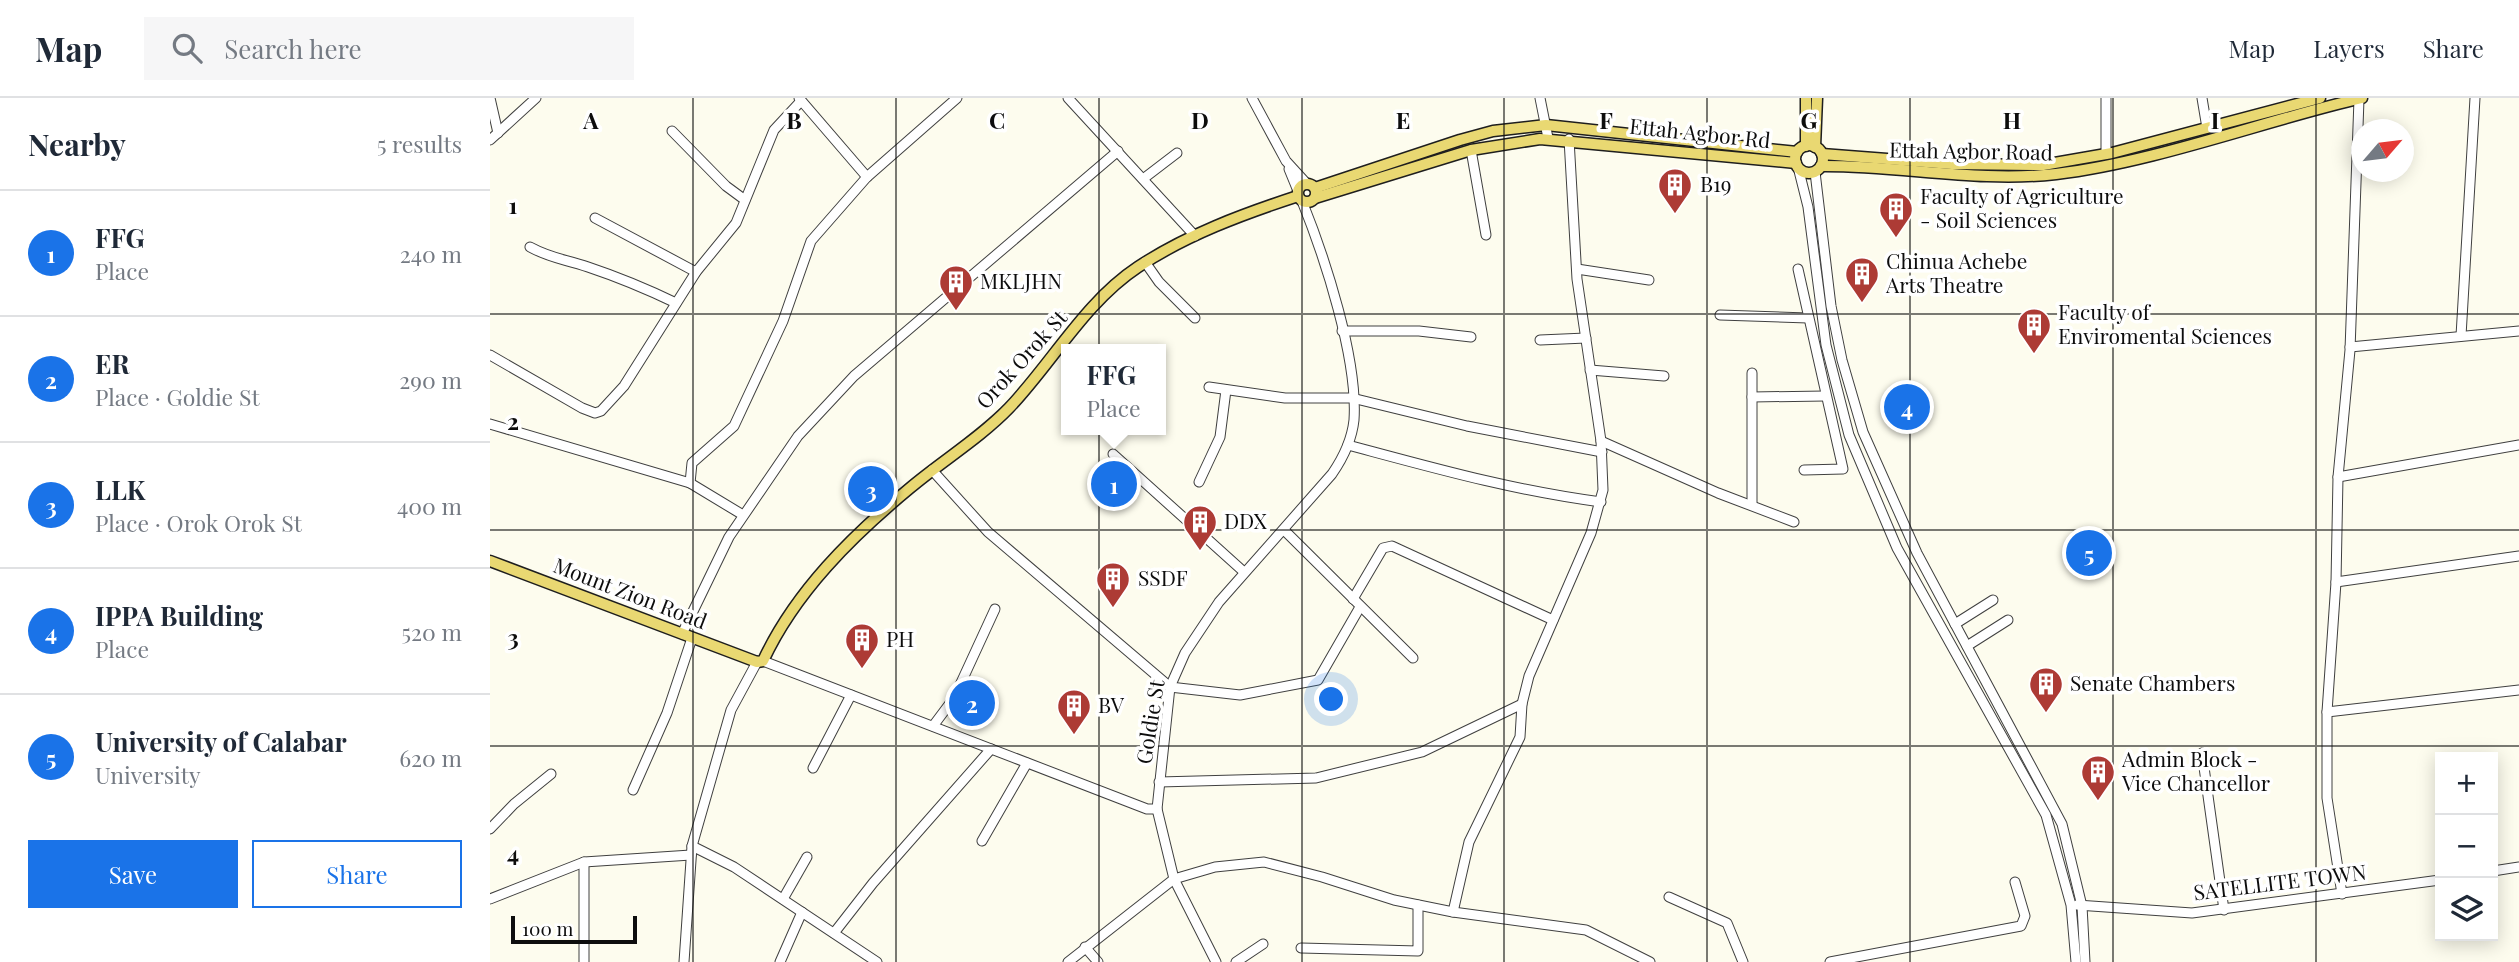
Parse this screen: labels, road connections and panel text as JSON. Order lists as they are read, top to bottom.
{
  "streets": {
    "main road": [
      "Ettah Agbor Rd",
      "Ettah Agbor Road",
      "Orok Orok St",
      "Mount Zion Road"
    ],
    "street": ["Goldie St", "SATELLITE TOWN"]
  },
  "crossings": [
    ["Ettah Agbor Rd", "Ettah Agbor Road"],
    ["Ettah Agbor Rd", "Orok Orok St"],
    ["Ettah Agbor Rd", "Goldie St"],
    ["Orok Orok St", "Mount Zion Road"],
    ["Orok Orok St", "Goldie St"]
  ],
  "places": {
    "building": [
      "B19",
      "Faculty of Agriculture - Soil Sciences",
      "Chinua Achebe Arts Theatre",
      "MKLJHN",
      "Faculty of Enviromental Sciences",
      "DDX",
      "SSDF",
      "PH",
      "Senate Chambers",
      "BV",
      "Admin Block - Vice Chancellor"
    ]
  },
  "scale_bar": "100 m",
  "north": "top right",
  "page": {
    "header": "Map",
    "search": "Search here",
    "nav": ["Map", "Layers", "Share"],
    "heading": ["Nearby", "5 results"],
    "list": [
      {
        "mark": "1",
        "name": "FFG",
        "note": "Place",
        "value": "240 m"
      },
      {
        "mark": "2",
        "name": "ER",
        "note": "Place · Goldie St",
        "value": "290 m"
      },
      {
        "mark": "3",
        "name": "LLK",
        "note": "Place · Orok Orok St",
        "value": "400 m"
      },
      {
        "mark": "4",
        "name": "IPPA Building",
        "note": "Place",
        "value": "520 m"
      },
      {
        "mark": "5",
        "name": "University of Calabar",
        "note": "University",
        "value": "620 m"
      }
    ],
    "popup": ["FFG", "Place"],
    "pins": [
      "4",
      "1",
      "3",
      "5",
      "2"
    ],
    "map_buttons": ["+", "−"],
    "buttons": ["Save", "Share"],
    "scale": "100 m"
  },
  "grid": {
    "columns": [
      "A",
      "B",
      "C",
      "D",
      "E",
      "F",
      "G",
      "H",
      "I"
    ],
    "rows": [
      "1",
      "2",
      "3",
      "4"
    ]
  }
}
